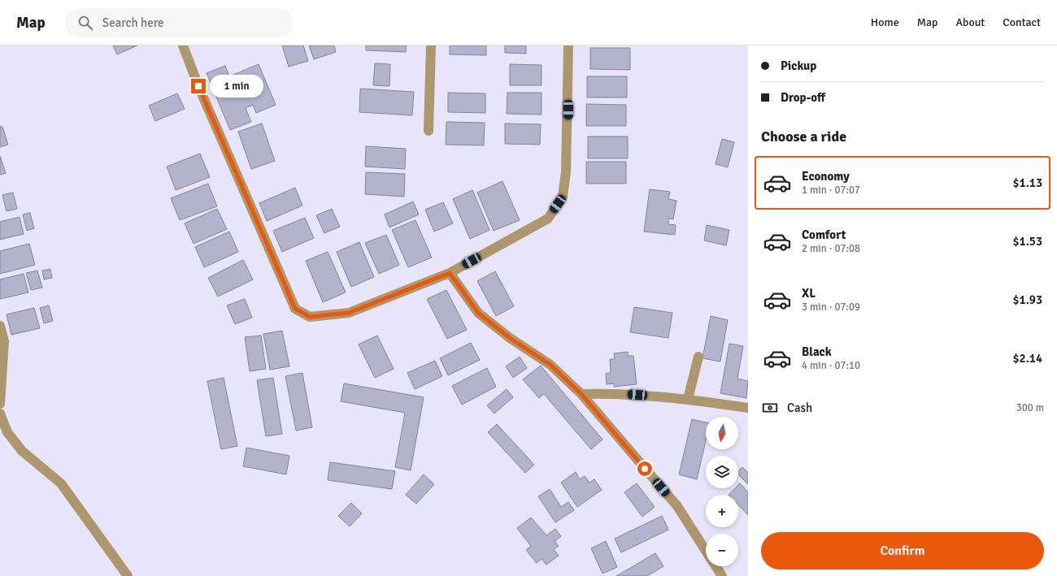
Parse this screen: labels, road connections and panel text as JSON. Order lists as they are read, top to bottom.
{
  "north": "bottom",
  "page": {
    "header": "Map",
    "search": "Search here",
    "nav": [
      "Home",
      "Map",
      "About",
      "Contact"
    ],
    "banner": ["Pickup", "Drop-off"],
    "bubble": "1 min",
    "heading": "Choose a ride",
    "list": [
      {
        "name": "Economy",
        "note": "1 min · 07:07",
        "value": "$1.13"
      },
      {
        "name": "Comfort",
        "note": "2 min · 07:08",
        "value": "$1.53"
      },
      {
        "name": "XL",
        "note": "3 min · 07:09",
        "value": "$1.93"
      },
      {
        "name": "Black",
        "note": "4 min · 07:10",
        "value": "$2.14"
      }
    ],
    "pay": ["Cash", "300 m"],
    "map_buttons": ["+", "−"],
    "buttons": "Confirm"
  }
}
